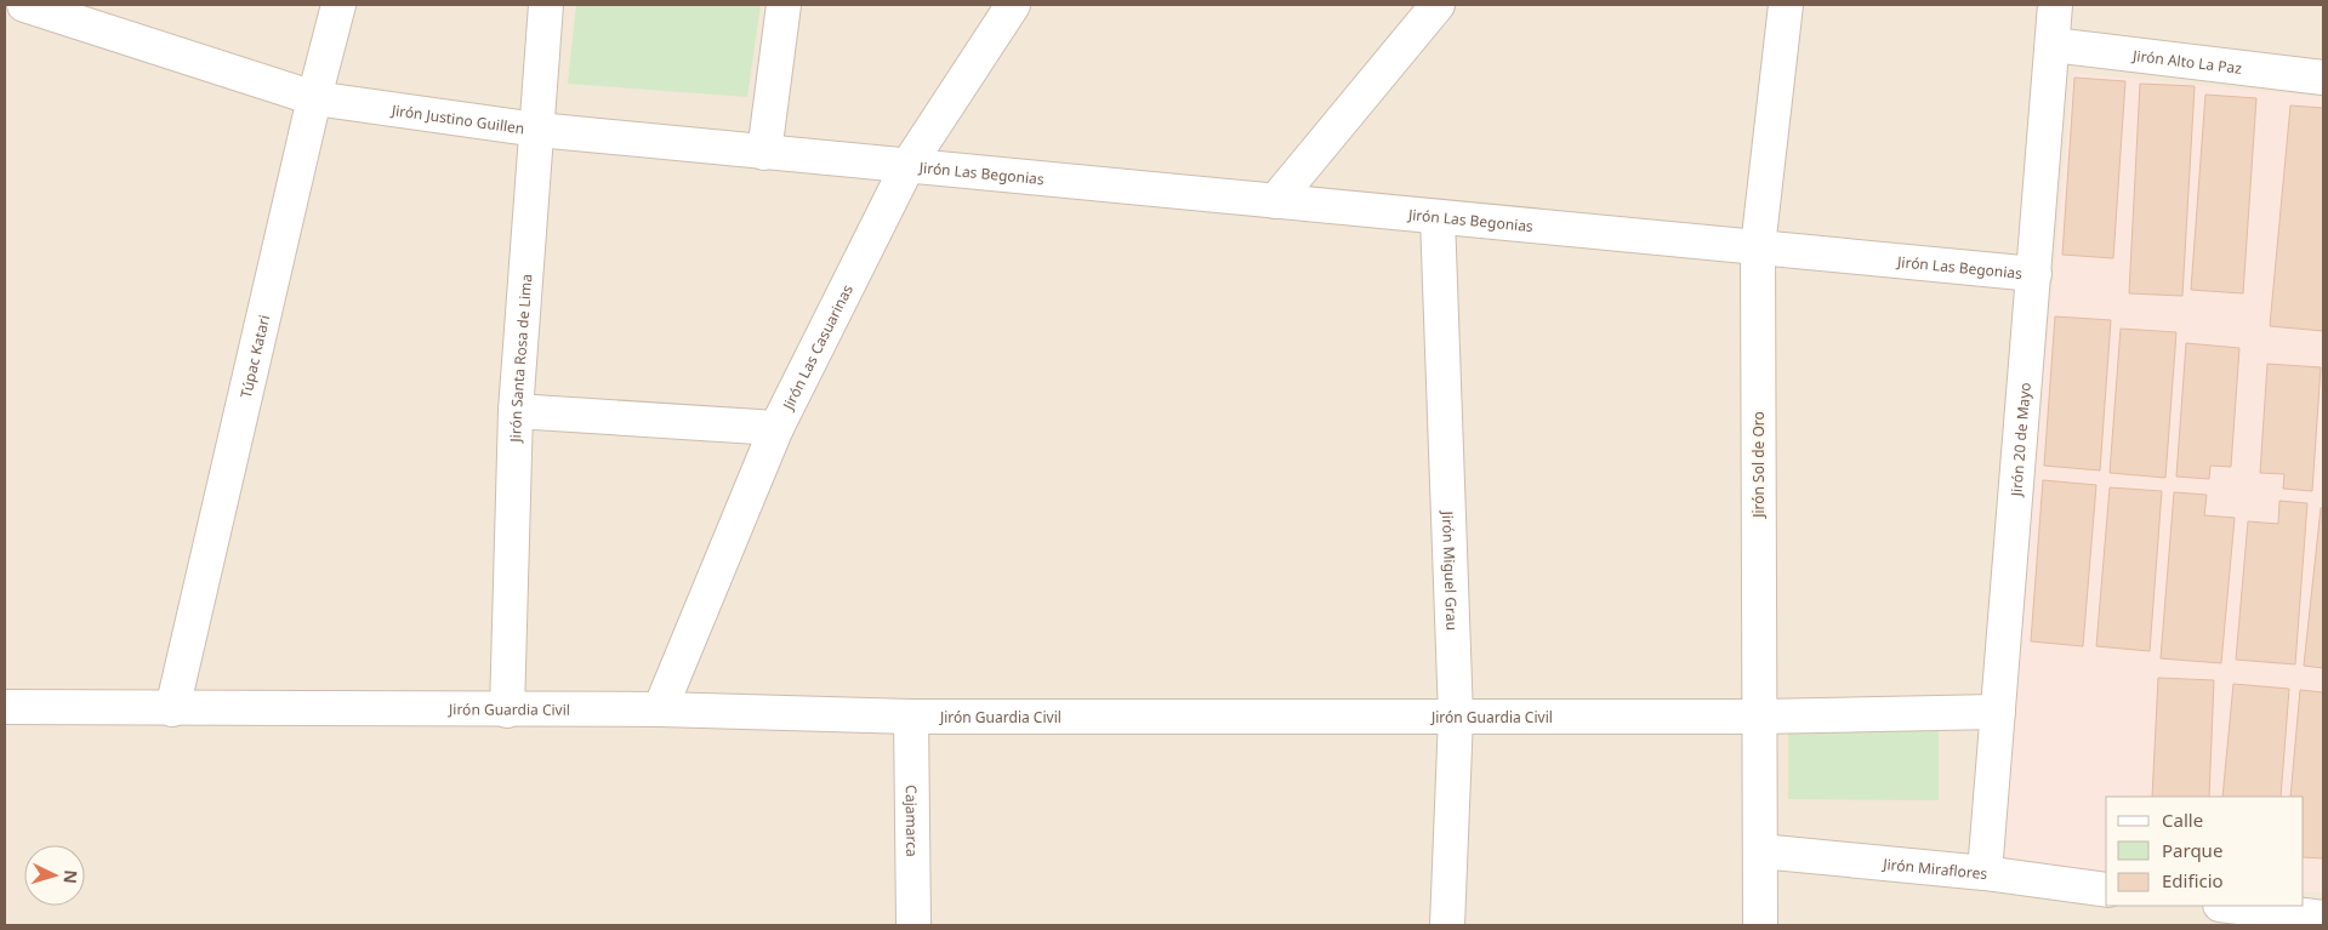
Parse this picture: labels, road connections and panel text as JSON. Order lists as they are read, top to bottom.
{
  "streets": {
    "street": [
      "Jirón Alto La Paz",
      "Jirón Justino Guillen",
      "Jirón Las Begonias",
      "Jirón Las Casuarinas",
      "Túpac Katari",
      "Jirón Santa Rosa de Lima",
      "Jirón 20 de Mayo",
      "Jirón Sol de Oro",
      "Jirón Miguel Grau",
      "Jirón Guardia Civil",
      "Cajamarca",
      "Jirón Miraflores"
    ]
  },
  "crossings": [
    ["Jirón Alto La Paz", "Jirón 20 de Mayo"],
    ["Jirón Justino Guillen", "Jirón Las Begonias"],
    ["Jirón Justino Guillen", "Jirón Las Casuarinas"],
    ["Jirón Justino Guillen", "Túpac Katari"],
    ["Jirón Justino Guillen", "Jirón Santa Rosa de Lima"],
    ["Jirón Las Begonias", "Jirón Las Casuarinas"],
    ["Jirón Las Begonias", "Jirón 20 de Mayo"],
    ["Jirón Las Begonias", "Jirón Sol de Oro"],
    ["Jirón Las Begonias", "Jirón Miguel Grau"],
    ["Jirón Las Casuarinas", "Jirón Guardia Civil"],
    ["Túpac Katari", "Jirón Guardia Civil"],
    ["Jirón Santa Rosa de Lima", "Jirón Guardia Civil"],
    ["Jirón 20 de Mayo", "Jirón Guardia Civil"],
    ["Jirón 20 de Mayo", "Jirón Miraflores"],
    ["Jirón Sol de Oro", "Jirón Guardia Civil"],
    ["Jirón Sol de Oro", "Jirón Miraflores"],
    ["Jirón Miguel Grau", "Jirón Guardia Civil"],
    ["Jirón Guardia Civil", "Cajamarca"]
  ],
  "legend": ["Calle", "Parque", "Edificio"],
  "north": "right"
}
